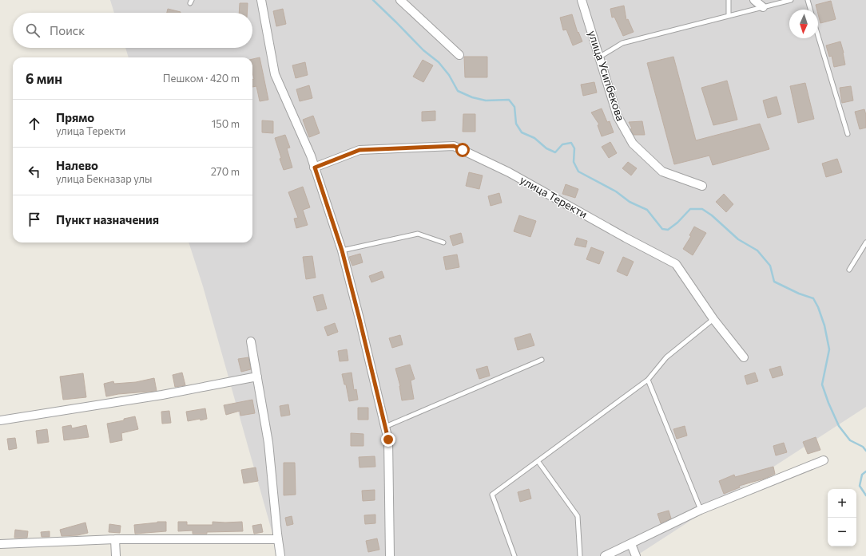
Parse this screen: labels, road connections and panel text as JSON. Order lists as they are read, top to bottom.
{
  "streets": {
    "street": ["улица Усипбекова", "улица Теректи"]
  },
  "north": "bottom",
  "page": {
    "search": "Поиск",
    "heading": ["6 мин", "Пешком · 420 m"],
    "list": [
      ["Прямо", "улица Теректи", "150 m"],
      ["Налево", "улица Бекназар улы", "270 m"],
      "Пункт назначения"
    ],
    "map_buttons": ["+", "−"]
  }
}
